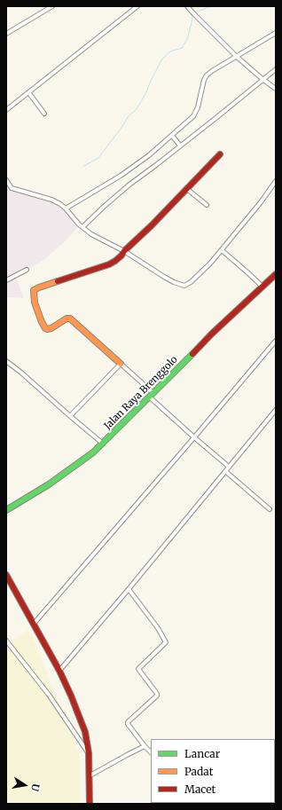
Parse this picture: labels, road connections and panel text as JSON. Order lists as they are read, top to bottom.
{
  "streets": {
    "main road": ["Jalan Raya Brenggolo"]
  },
  "legend": ["Lancar", "Padat", "Macet"],
  "north": "right"
}
